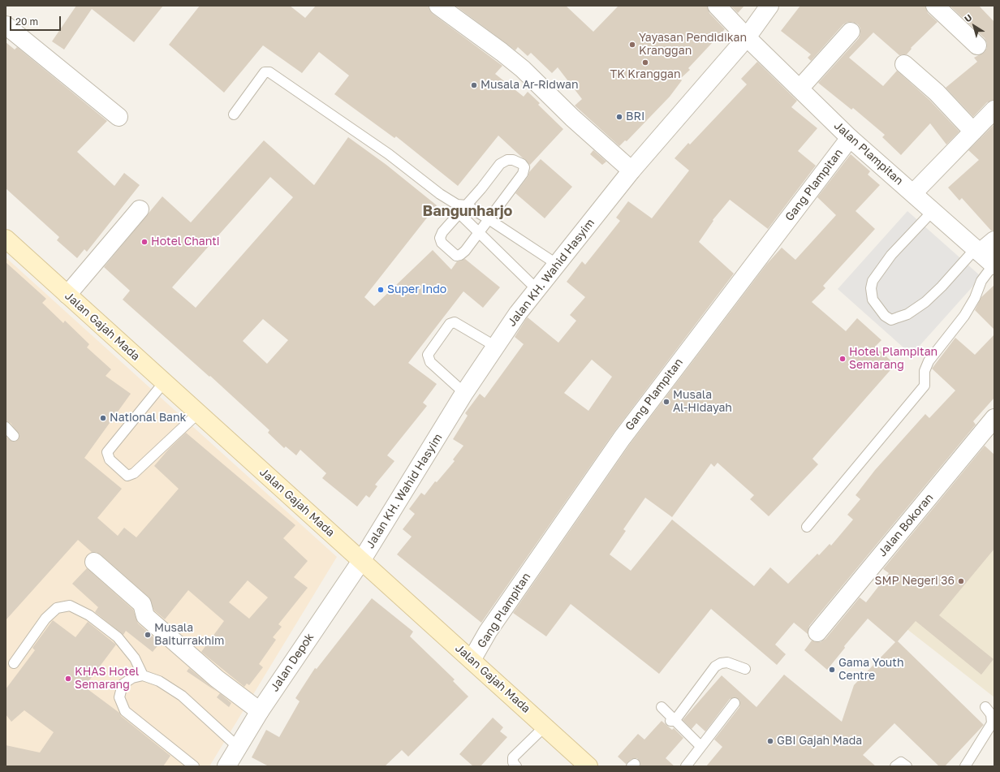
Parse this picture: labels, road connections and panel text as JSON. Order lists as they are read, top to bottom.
{
  "streets": {
    "main road": ["Jalan Gajah Mada"],
    "street": [
      "Jalan Plampitan",
      "Gang Plampitan",
      "Jalan KH. Wahid Hasyim",
      "Jalan Bokoran",
      "Jalan Depok"
    ]
  },
  "crossings": [
    ["Jalan Plampitan", "Gang Plampitan"],
    ["Jalan Plampitan", "Jalan KH. Wahid Hasyim"],
    ["Gang Plampitan", "Jalan Gajah Mada"],
    ["Jalan KH. Wahid Hasyim", "Jalan Gajah Mada"],
    ["Jalan KH. Wahid Hasyim", "Jalan Depok"],
    ["Jalan Gajah Mada", "Jalan Depok"]
  ],
  "districts": ["Bangunharjo"],
  "places": [
    "Yayasan Pendidikan Kranggan",
    "TK Kranggan",
    "Musala Ar-Ridwan",
    "BRI",
    "Hotel Chanti",
    "Super Indo",
    "Hotel Plampitan Semarang",
    "Musala Al-Hidayah",
    "National Bank",
    "SMP Negeri 36",
    "Musala Baiturrakhim",
    "Gama Youth Centre",
    "KHAS Hotel Semarang",
    "GBI Gajah Mada"
  ],
  "scale_bar": "20 m",
  "north": "top left"
}
